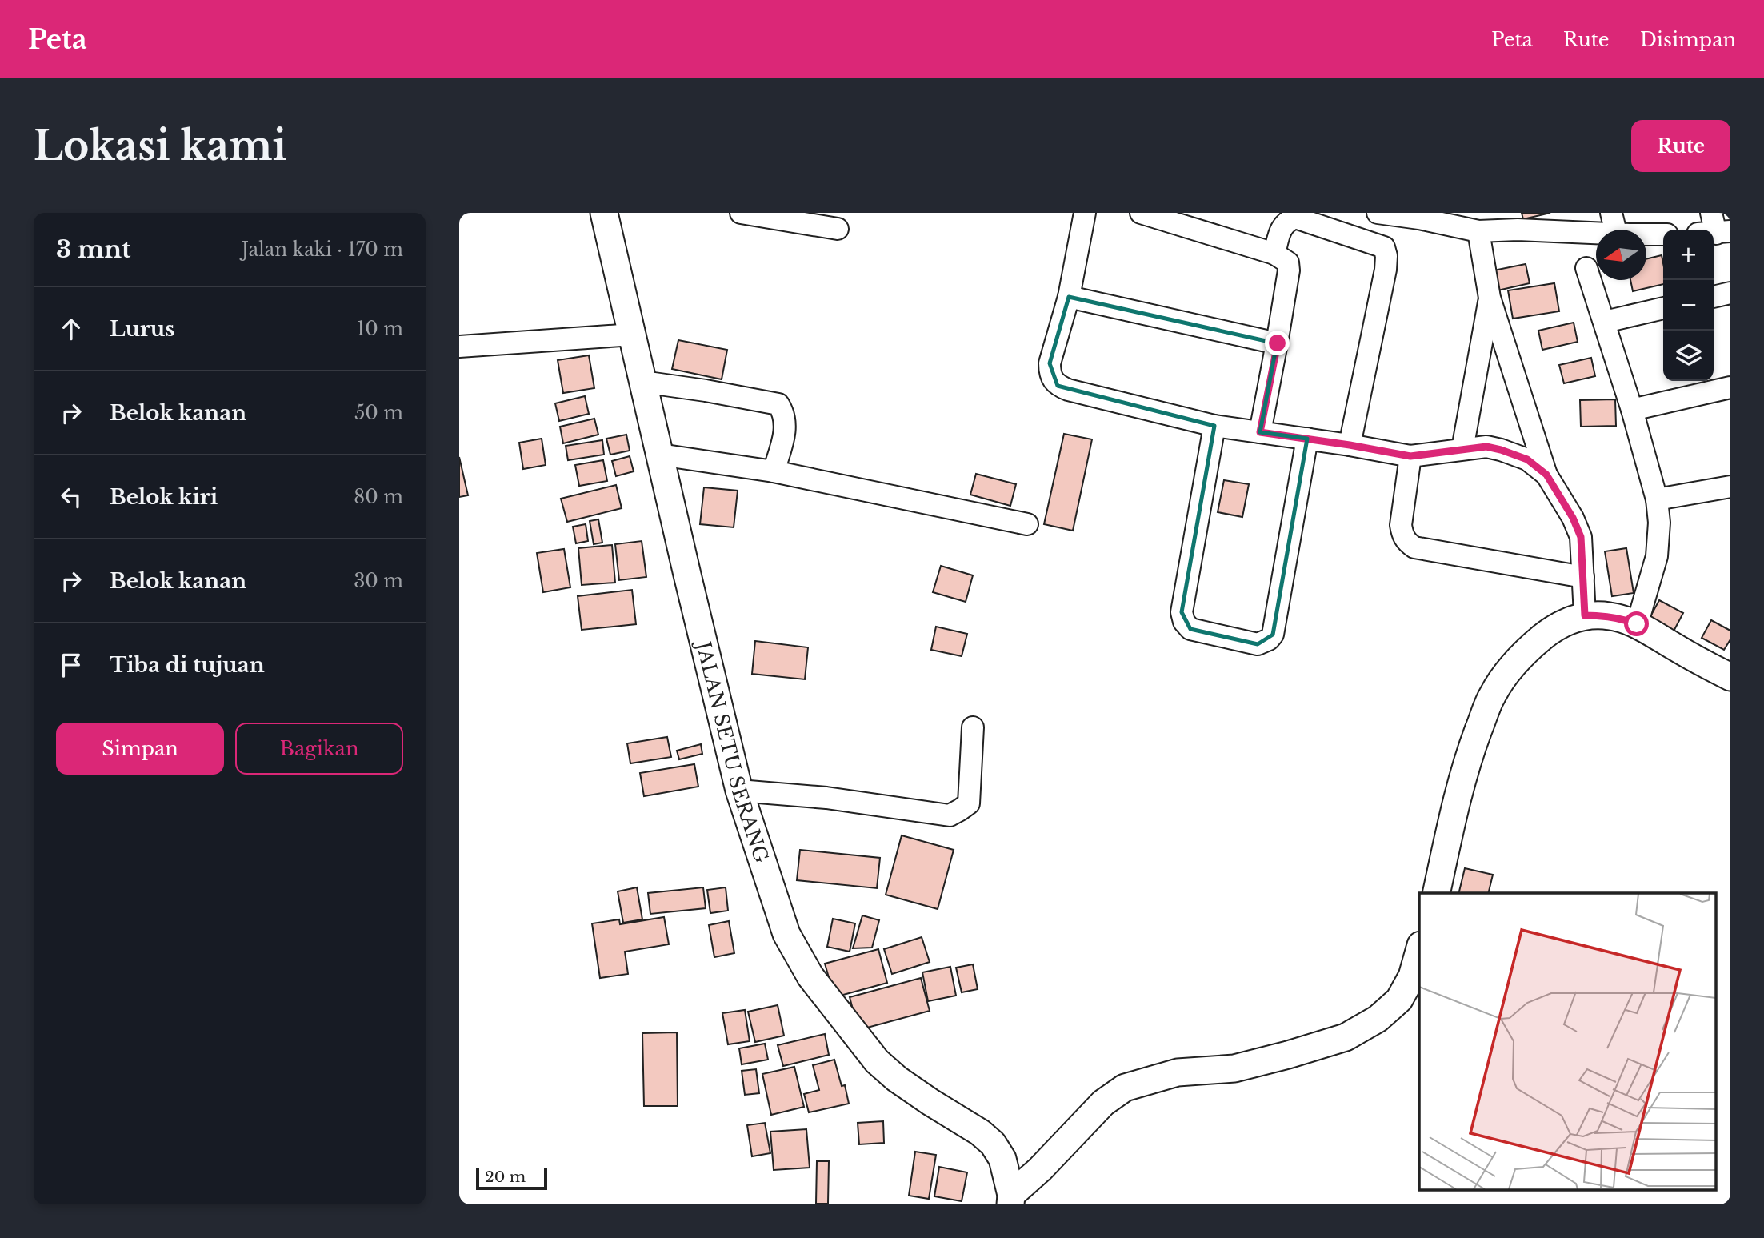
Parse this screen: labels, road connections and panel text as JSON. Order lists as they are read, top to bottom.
{
  "streets": {
    "street": ["JALAN SETU SERANG"]
  },
  "scale_bar": "20 m",
  "north": "left",
  "page": {
    "header": "Peta",
    "nav": ["Peta", "Rute", "Disimpan"],
    "buttons": [
      "Rute",
      ["Simpan", "Bagikan"]
    ],
    "title": "Lokasi kami",
    "heading": ["3 mnt", "Jalan kaki · 170 m"],
    "map_buttons": ["+", "−"],
    "list": [
      ["Lurus", "10 m"],
      ["Belok kanan", "50 m"],
      ["Belok kiri", "80 m"],
      ["Belok kanan", "30 m"],
      "Tiba di tujuan"
    ],
    "scale": "20 m"
  }
}
